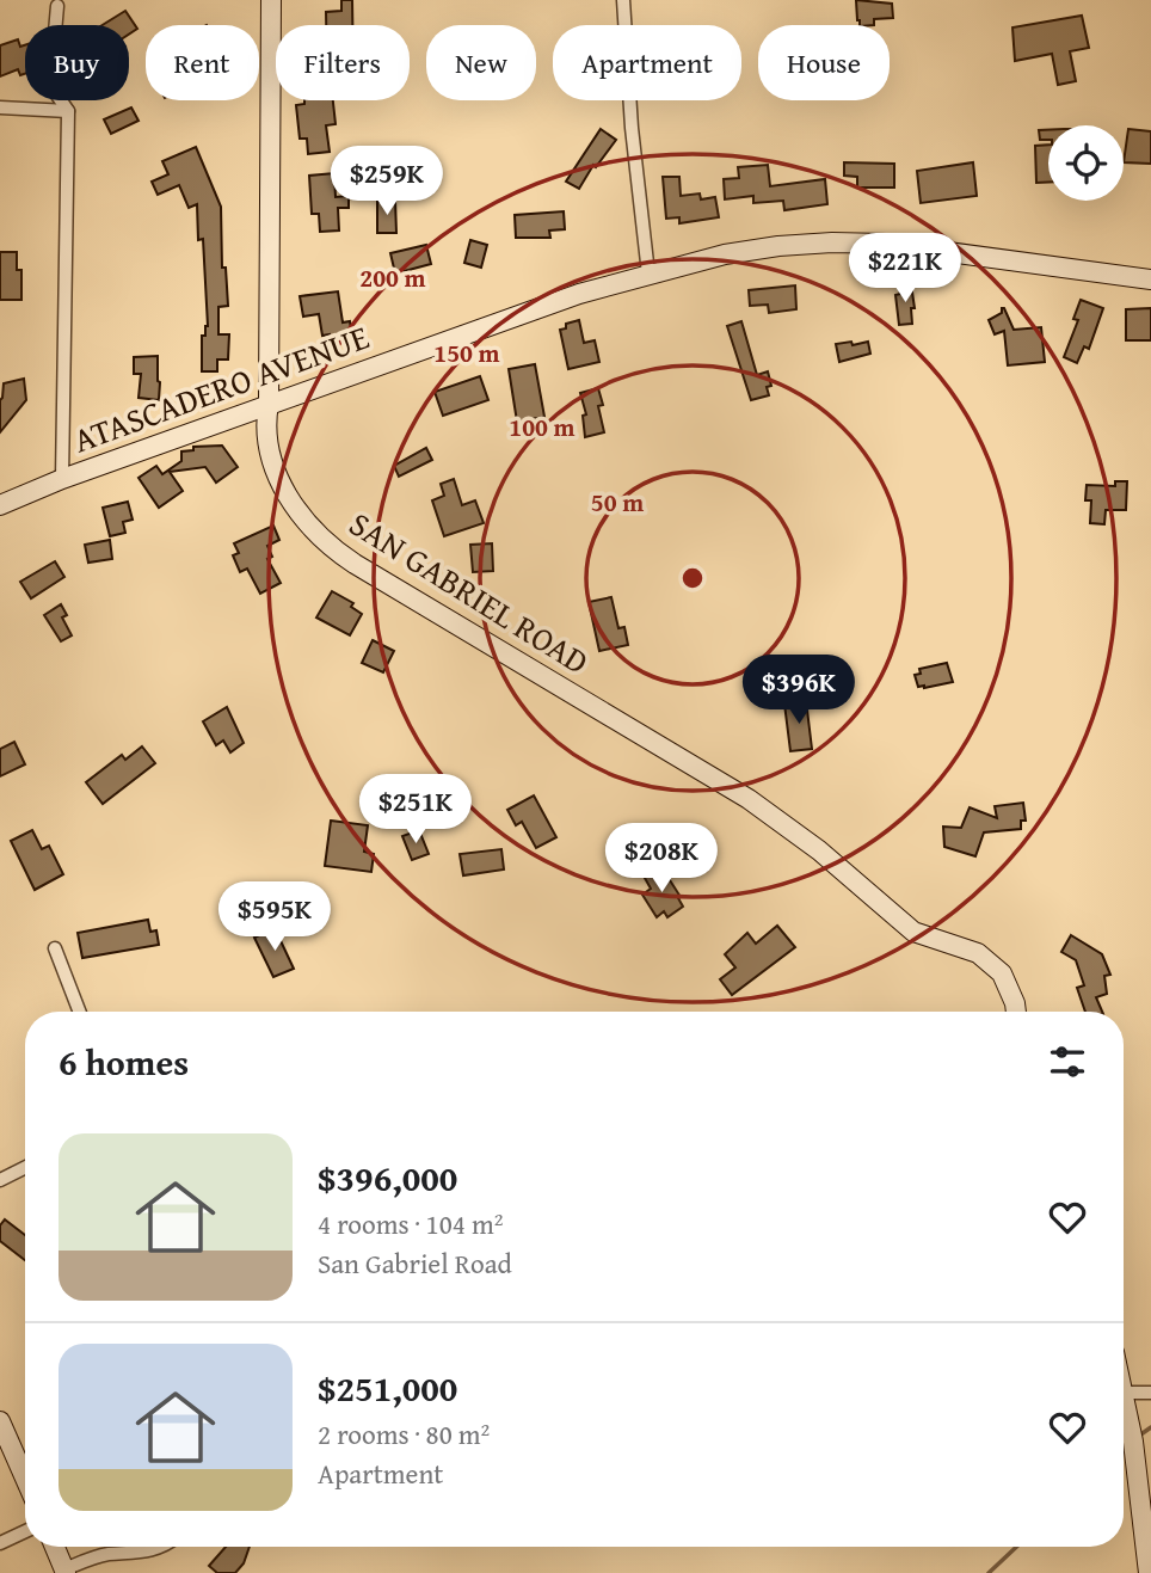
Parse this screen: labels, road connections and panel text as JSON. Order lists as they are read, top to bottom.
{
  "streets": {
    "street": ["ATASCADERO AVENUE", "SAN GABRIEL ROAD"]
  },
  "crossings": [
    ["ATASCADERO AVENUE", "SAN GABRIEL ROAD"]
  ],
  "page": {
    "chip": [
      "Buy",
      "Rent",
      "Filters",
      "New",
      "Apartment",
      "House"
    ],
    "price": [
      "$259K",
      "$221K",
      "$396K",
      "$251K",
      "$208K",
      "$595K"
    ],
    "heading": "6 homes",
    "list": [
      {
        "name": "$396,000",
        "note": "4 rooms · 104 m² · San Gabriel Road"
      },
      {
        "name": "$251,000",
        "note": "2 rooms · 80 m² · Apartment"
      }
    ]
  },
  "rings": [
    "200 m",
    "150 m",
    "100 m",
    "50 m"
  ]
}
